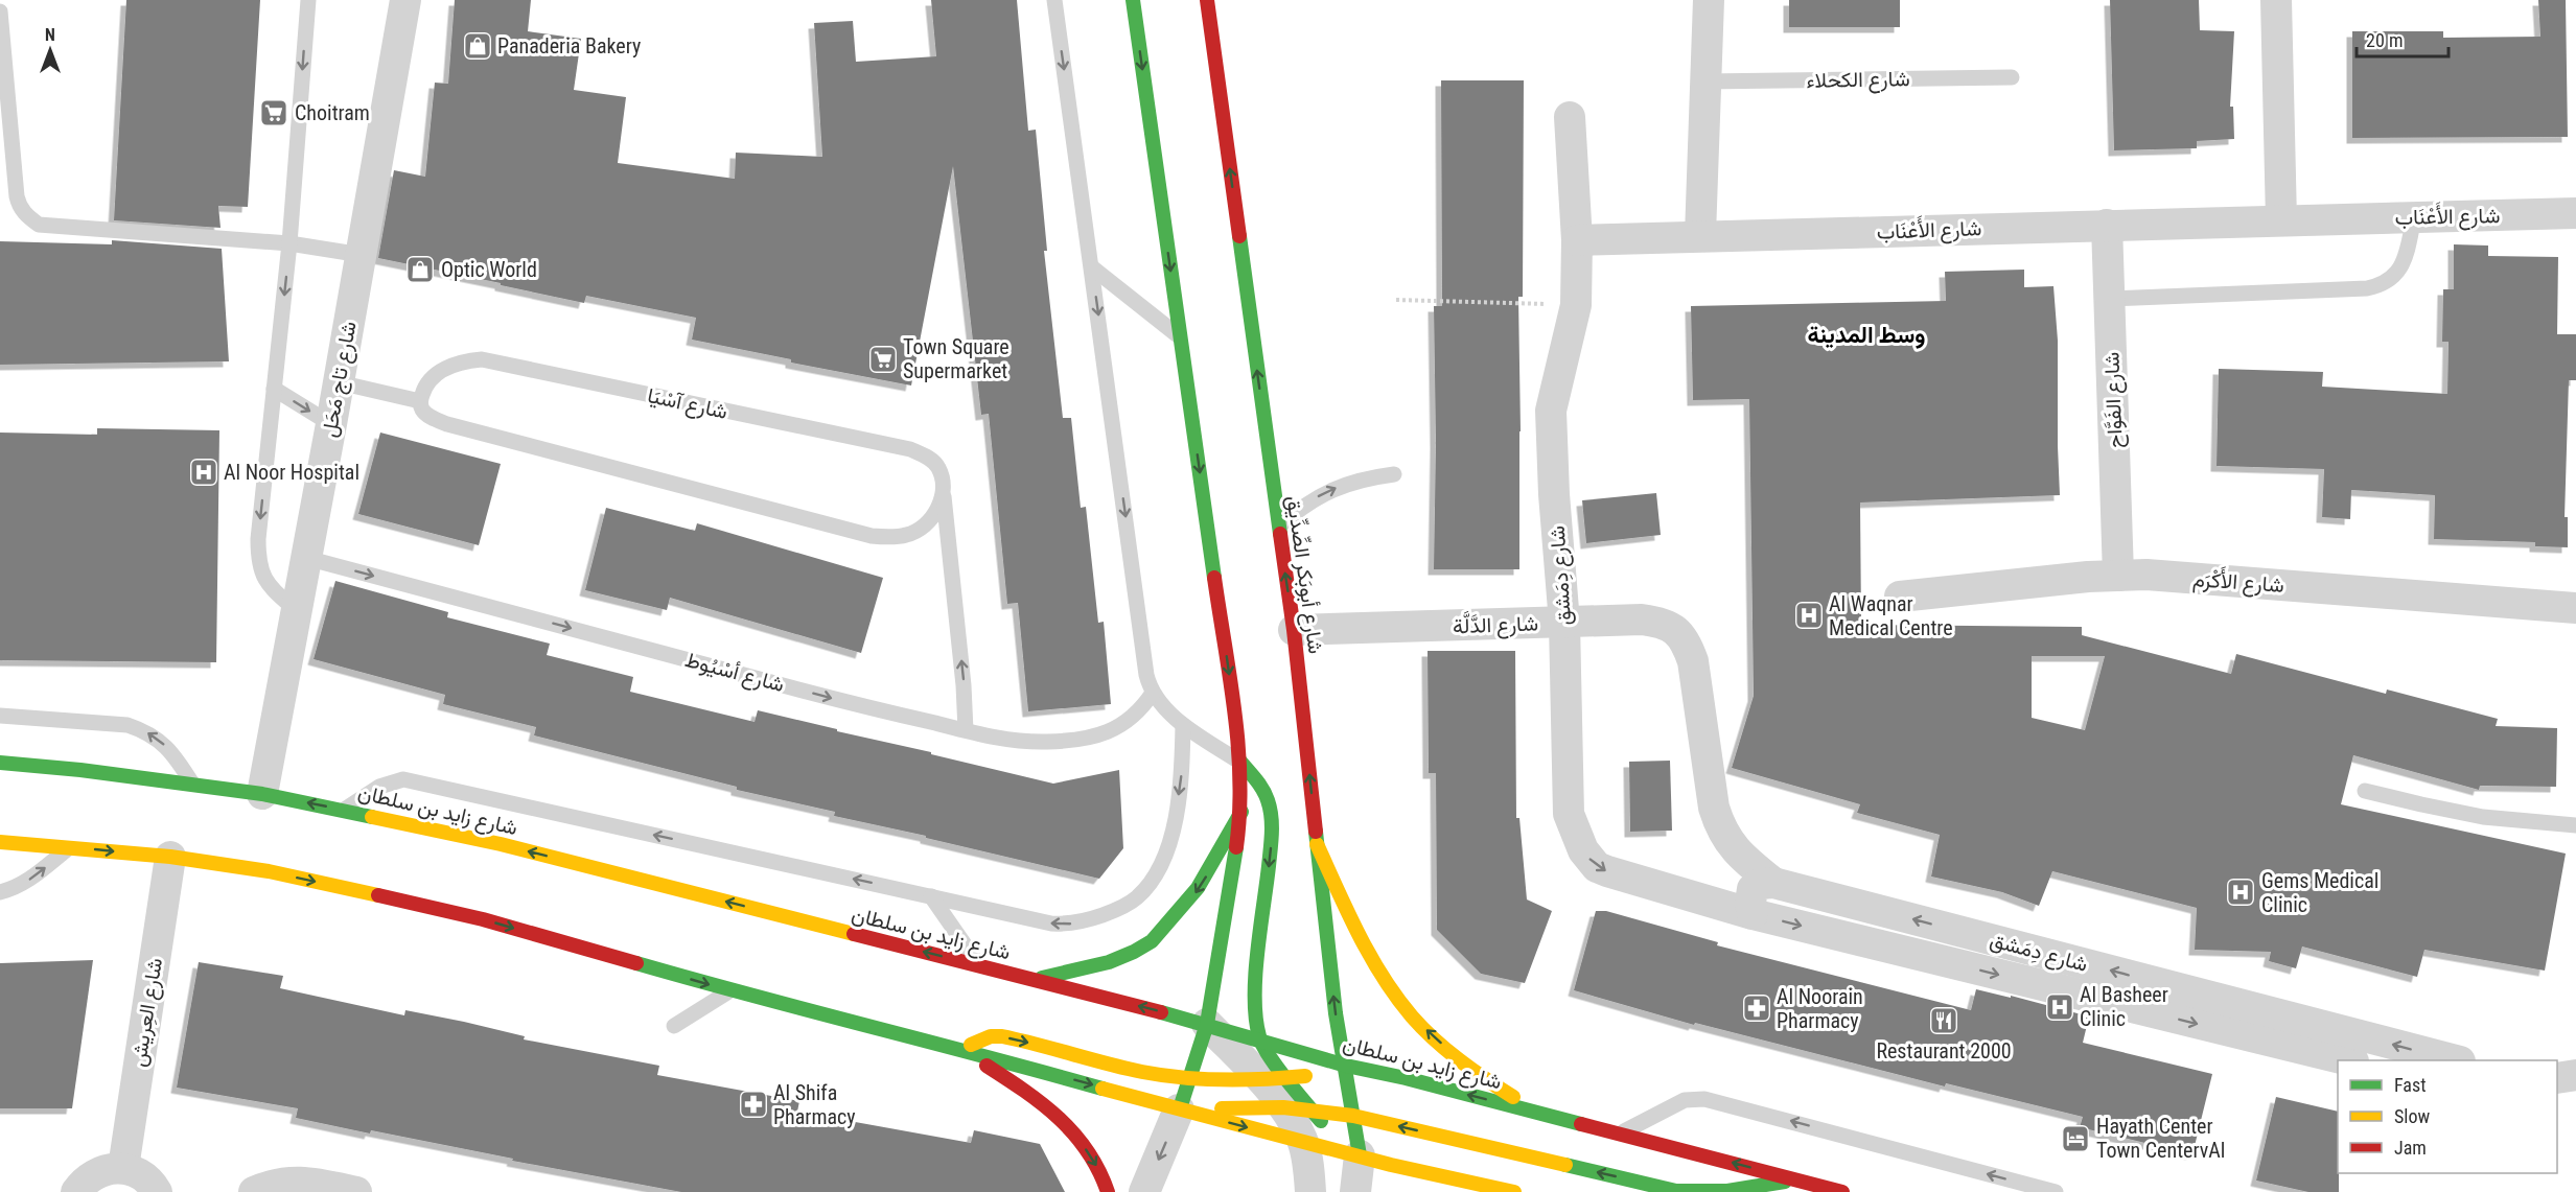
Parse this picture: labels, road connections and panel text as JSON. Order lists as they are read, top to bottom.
{
  "streets": {
    "main road": ["شارع أبوبَكر الصِّدِّيق", "شارع زايد بن سلطان"],
    "street": [
      "شارع الأَعْنَاب",
      "شارع تاج مَحَل",
      "شارع الفَوَّاح",
      "شارع دِمَشق",
      "شارع الأَكْرَم",
      "شارع الدَّلَّة",
      "شارع العِريش"
    ],
    "lane": ["شارع الكحلاء", "شارع آسْيَا", "شارع أسْيُوط"]
  },
  "crossings": [
    ["شارع الأَعْنَاب", "شارع الفَوَّاح"],
    ["شارع الأَعْنَاب", "شارع دِمَشق"],
    ["شارع تاج مَحَل", "شارع أسْيُوط"],
    ["شارع تاج مَحَل", "شارع زايد بن سلطان"],
    ["شارع الفَوَّاح", "شارع الأَكْرَم"],
    ["شارع آسْيَا", "شارع أسْيُوط"],
    ["شارع أبوبَكر الصِّدِّيق", "شارع الدَّلَّة"],
    ["شارع أبوبَكر الصِّدِّيق", "شارع زايد بن سلطان"],
    ["شارع دِمَشق", "شارع الدَّلَّة"]
  ],
  "one_way": ["شارع أسْيُوط"],
  "districts": ["وسط المدينة"],
  "places": {
    "shop": ["Panaderia Bakery", "Optic World"],
    "supermarket": ["Choitram", "Town Square Supermarket"],
    "hospital": [
      "Al Noor Hospital",
      "Al Waqnar Medical Centre",
      "Gems Medical Clinic",
      "Al Basheer Clinic"
    ],
    "pharmacy": ["Al Noorain Pharmacy", "Al Shifa Pharmacy"],
    "restaurant": ["Restaurant 2000"],
    "hotel": ["Hayath Center Town CentervAl"]
  },
  "legend": ["Fast", "Slow", "Jam"],
  "scale_bar": "20 m",
  "north": "top"
}
